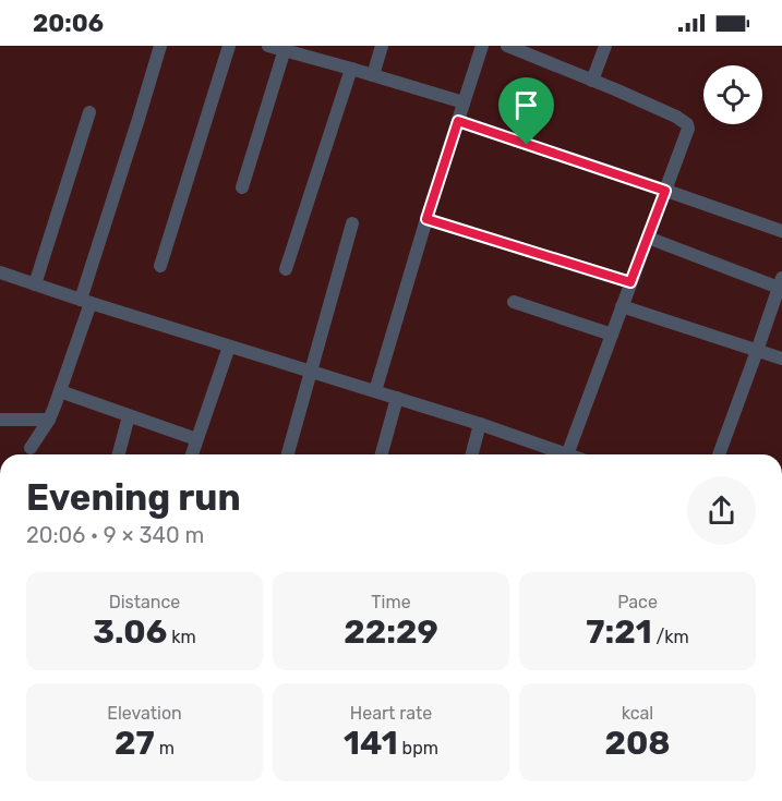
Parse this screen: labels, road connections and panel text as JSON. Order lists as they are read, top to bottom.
{
  "page": {
    "status": "20:06",
    "heading": ["Evening run", "20:06 · 9 × 340 m"],
    "stats": [
      ["Distance", "3.06 km"],
      ["Time", "22:29"],
      ["Pace", "7:21 /km"],
      ["Elevation", "27 m"],
      ["Heart rate", "141 bpm"],
      ["kcal", "208"]
    ]
  }
}
